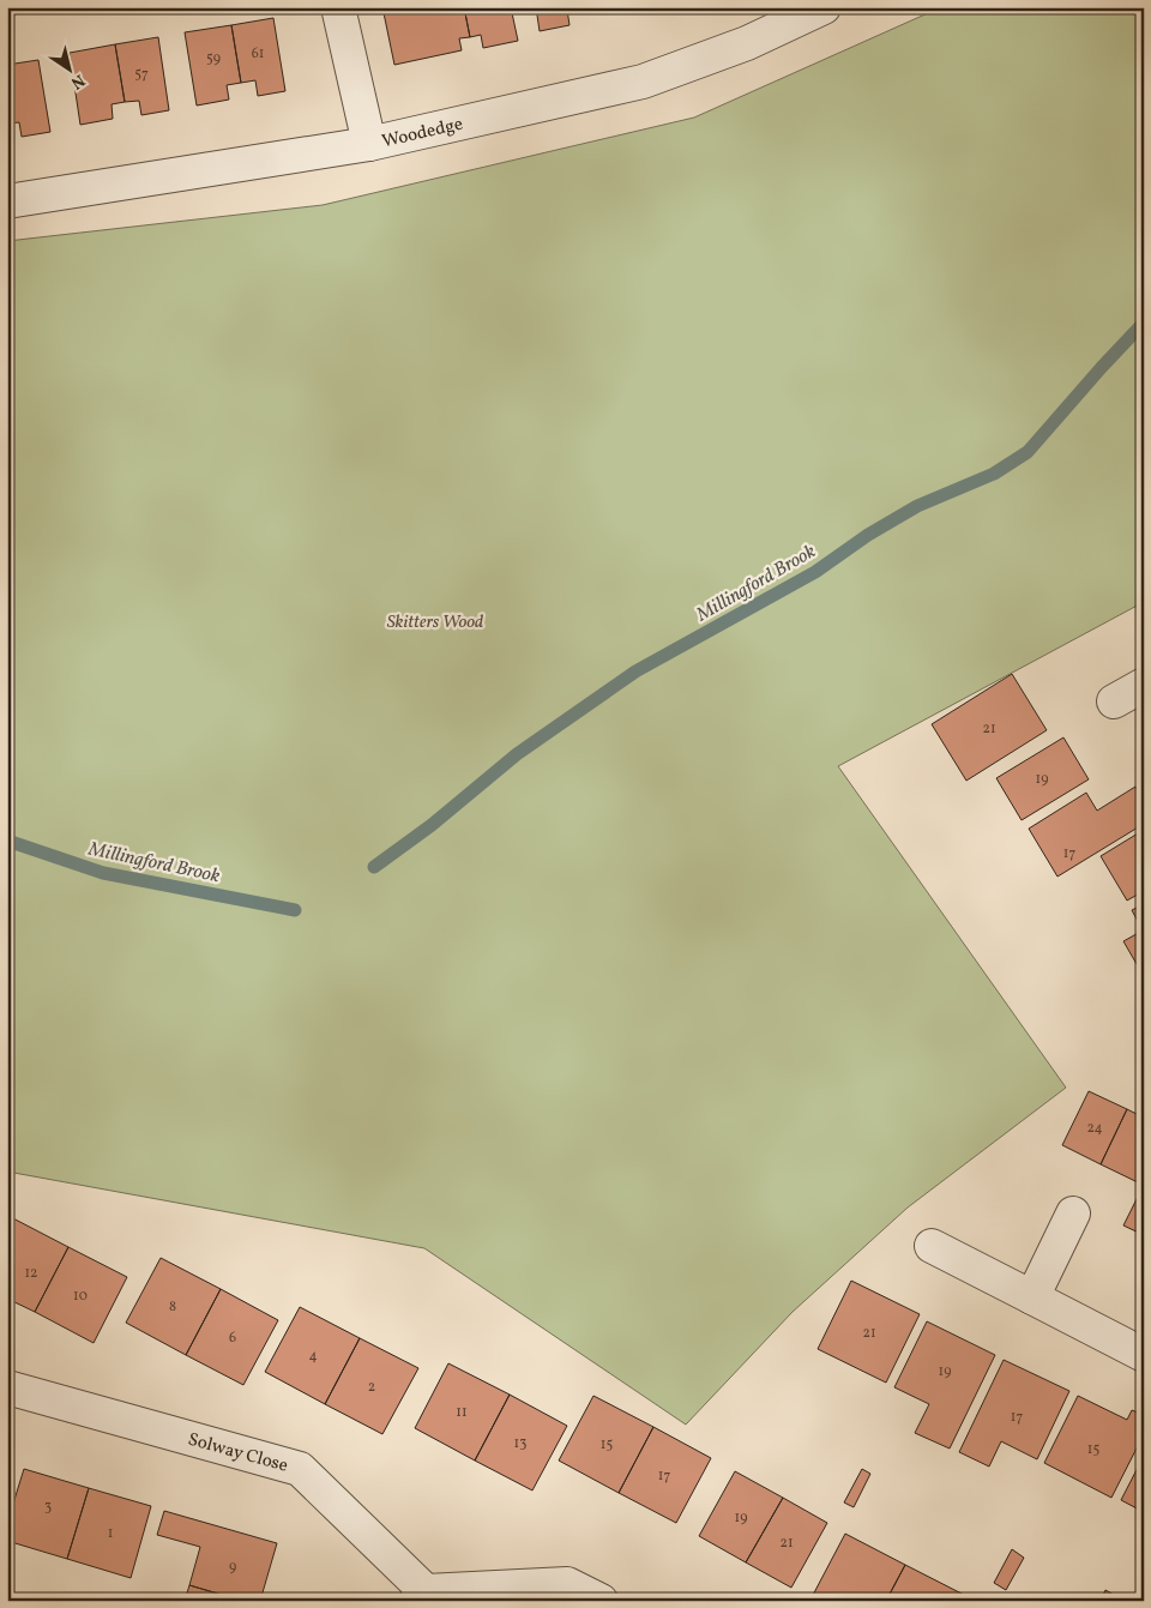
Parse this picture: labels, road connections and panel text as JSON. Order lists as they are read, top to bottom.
{
  "streets": {
    "street": ["Woodedge", "Solway Close"]
  },
  "water": ["Millingford Brook"],
  "parks": ["Skitters Wood"],
  "house_numbers": [
    "61",
    "59",
    "57",
    "21",
    "19",
    "17",
    "24",
    "12",
    "10",
    "8",
    "21",
    "6",
    "4",
    "19",
    "2",
    "11",
    "17",
    "13",
    "15",
    "15",
    "17",
    "3",
    "19",
    "1",
    "21",
    "9"
  ],
  "north": "bottom right"
}
